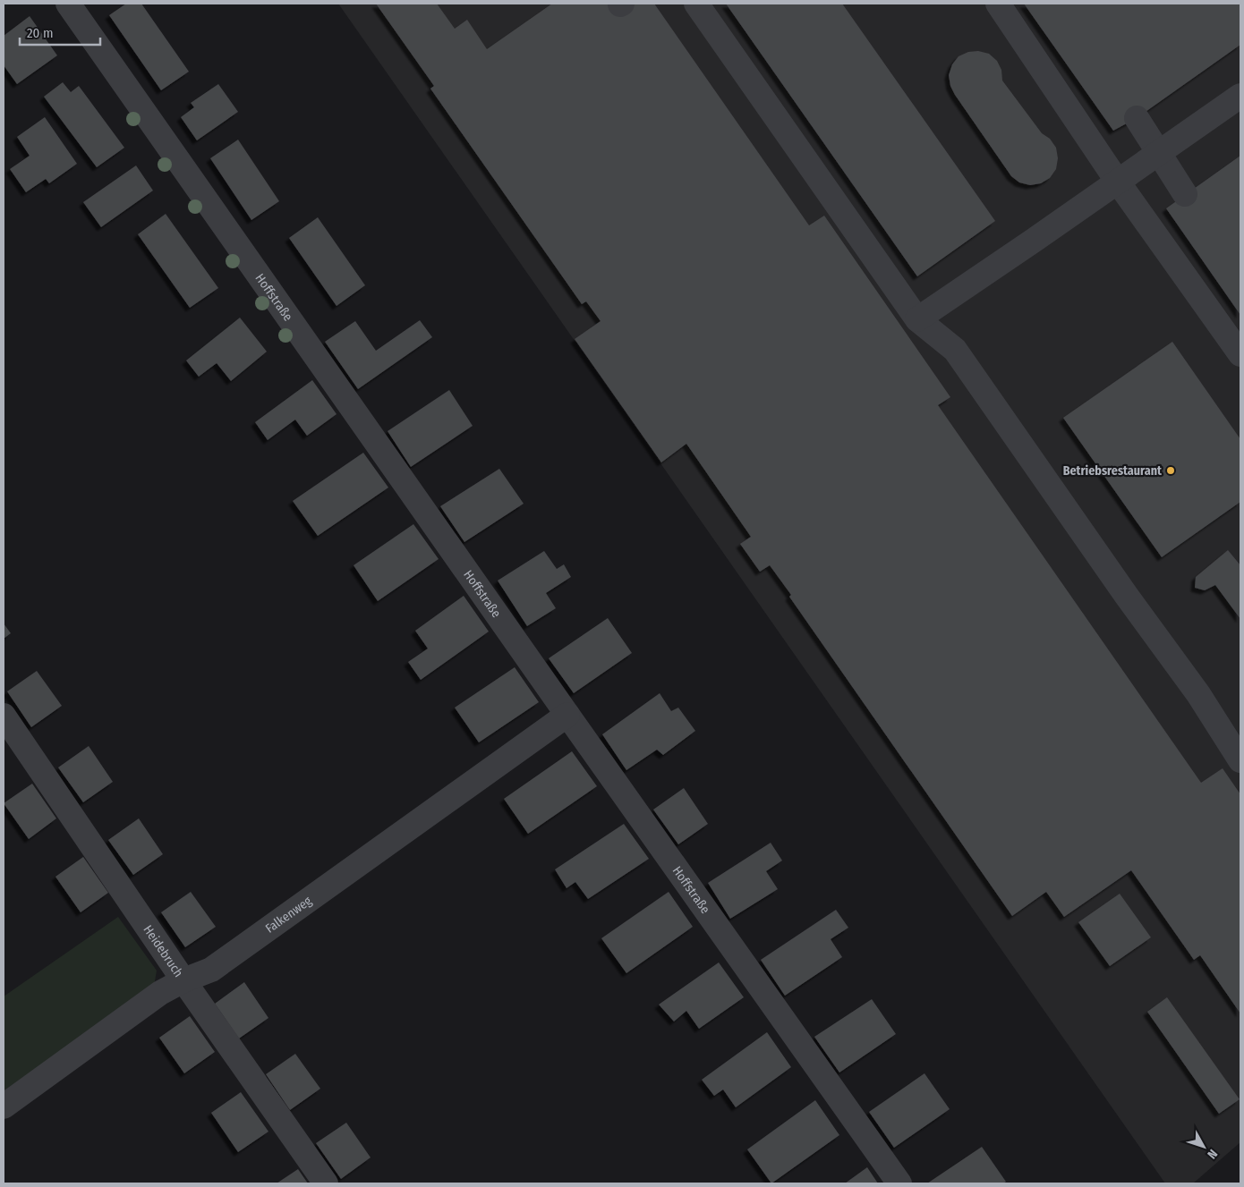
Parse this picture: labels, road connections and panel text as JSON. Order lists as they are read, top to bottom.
{
  "streets": {
    "street": ["Hoffstraße", "Falkenweg", "Heidebruch"]
  },
  "crossings": [
    ["Hoffstraße", "Falkenweg"],
    ["Falkenweg", "Heidebruch"]
  ],
  "places": ["Betriebsrestaurant"],
  "scale_bar": "20 m",
  "north": "bottom right"
}
